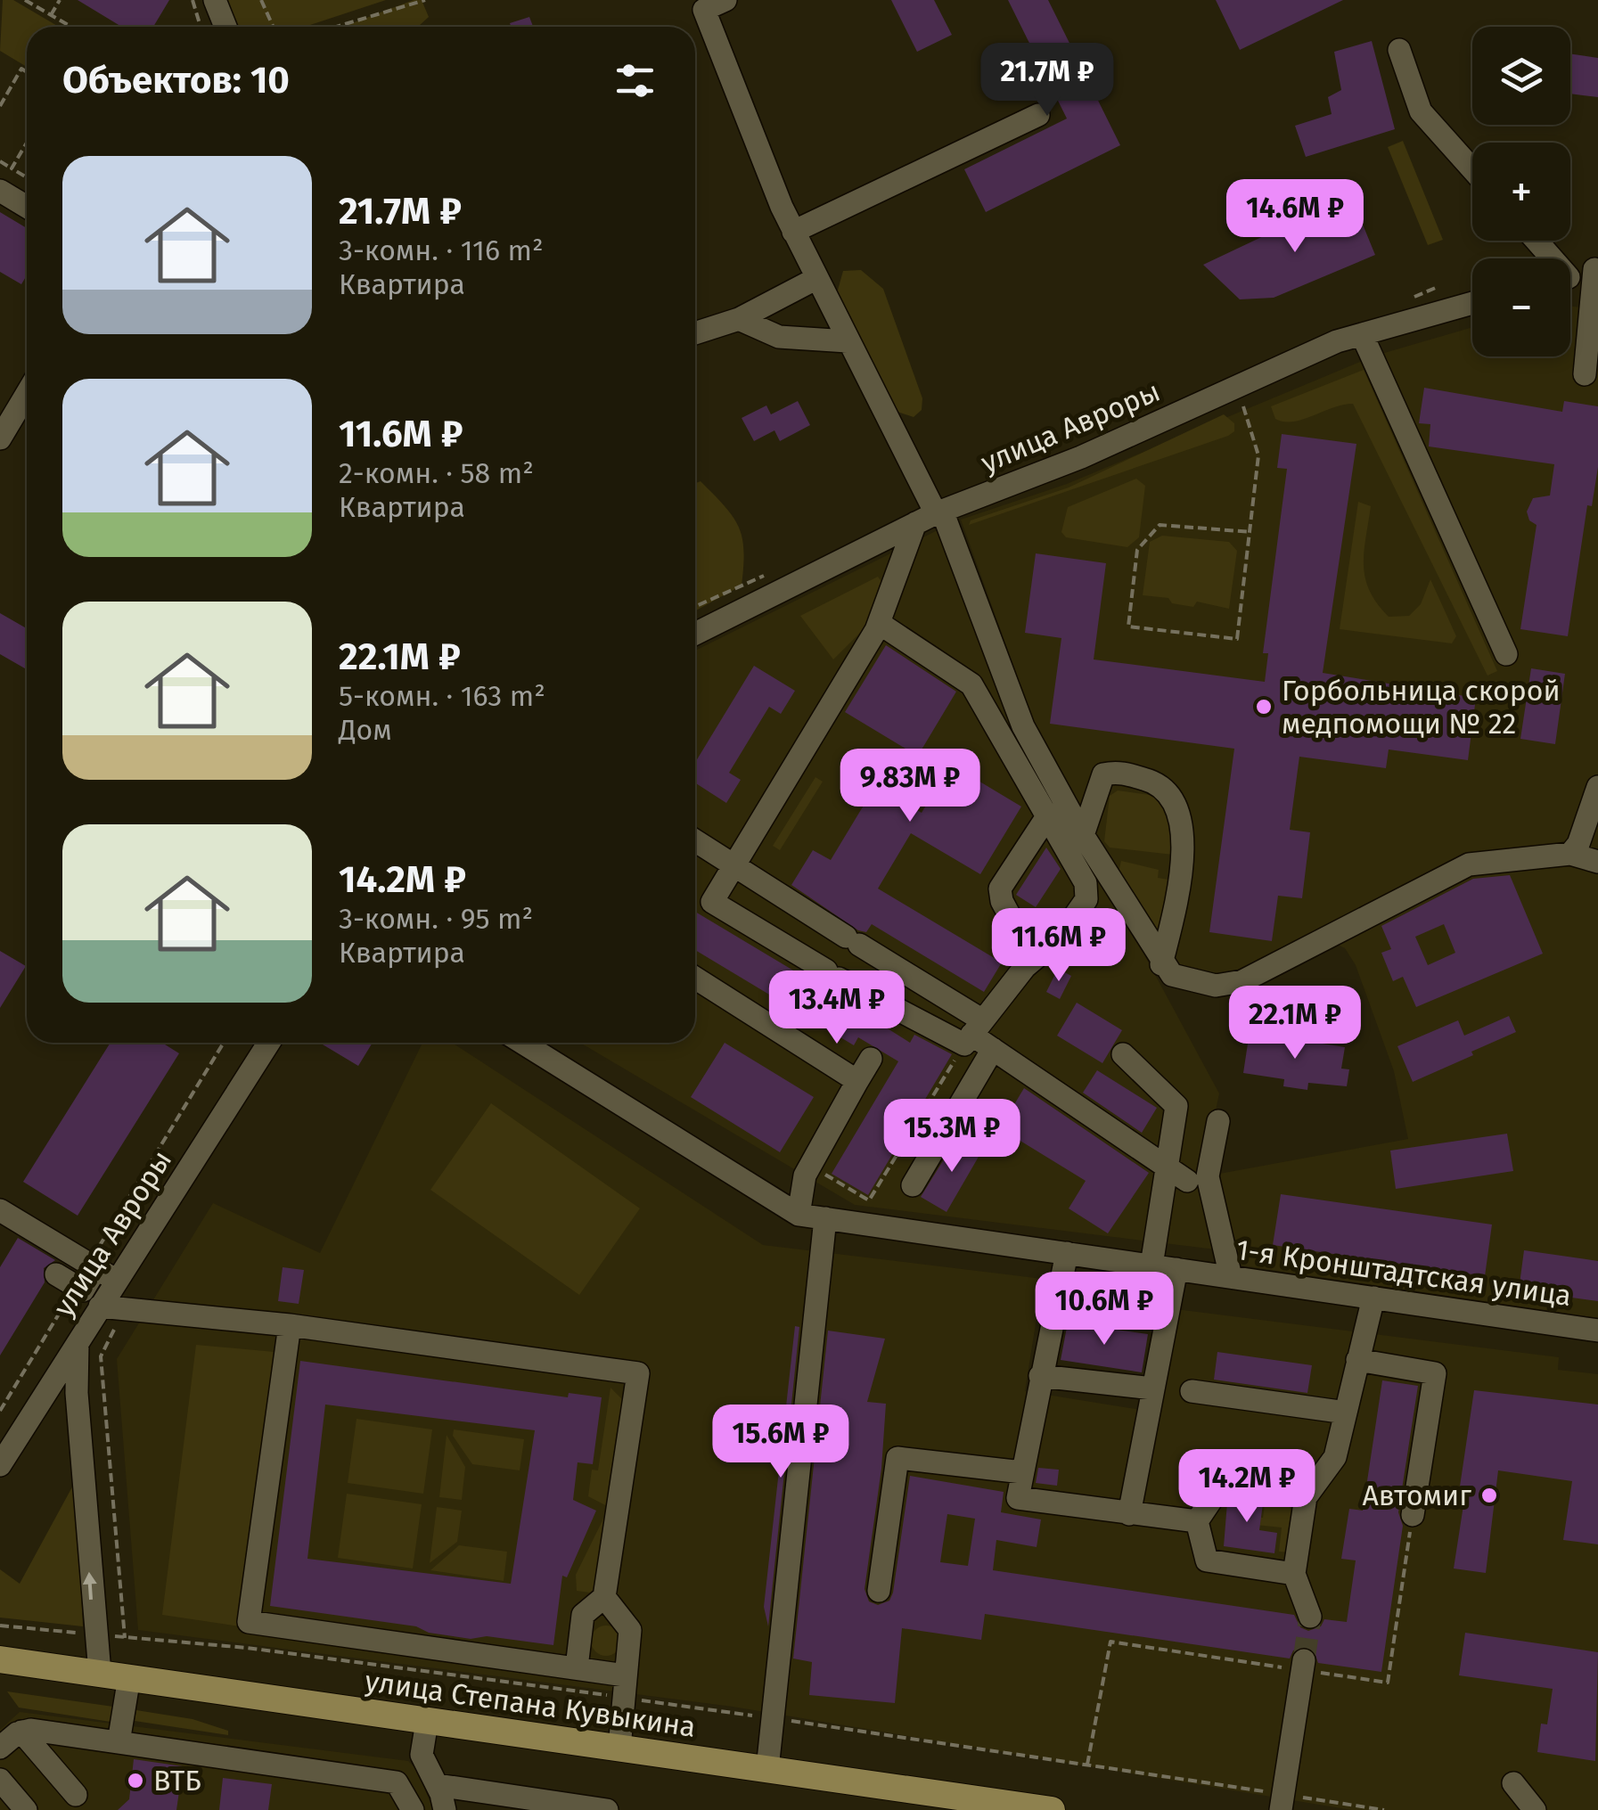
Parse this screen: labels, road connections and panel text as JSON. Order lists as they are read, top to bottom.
{
  "streets": {
    "main road": ["улица Степана Кувыкина"],
    "street": ["улица Авроры", "1-я Кронштадтская улица"]
  },
  "places": ["Горбольница скорой медпомощи № 22", "Автомиг", "ВТБ"],
  "page": {
    "map_buttons": ["+", "−"],
    "heading": "Объектов: 10",
    "price": [
      "21.7M ₽",
      "14.6M ₽",
      "9.83M ₽",
      "11.6M ₽",
      "13.4M ₽",
      "22.1M ₽",
      "15.3M ₽",
      "10.6M ₽",
      "15.6M ₽",
      "14.2M ₽"
    ],
    "list": [
      {
        "name": "21.7M ₽",
        "note": "3-комн. · 116 m² · Квартира"
      },
      {
        "name": "11.6M ₽",
        "note": "2-комн. · 58 m² · Квартира"
      },
      {
        "name": "22.1M ₽",
        "note": "5-комн. · 163 m² · Дом"
      },
      {
        "name": "14.2M ₽",
        "note": "3-комн. · 95 m² · Квартира"
      }
    ]
  }
}
